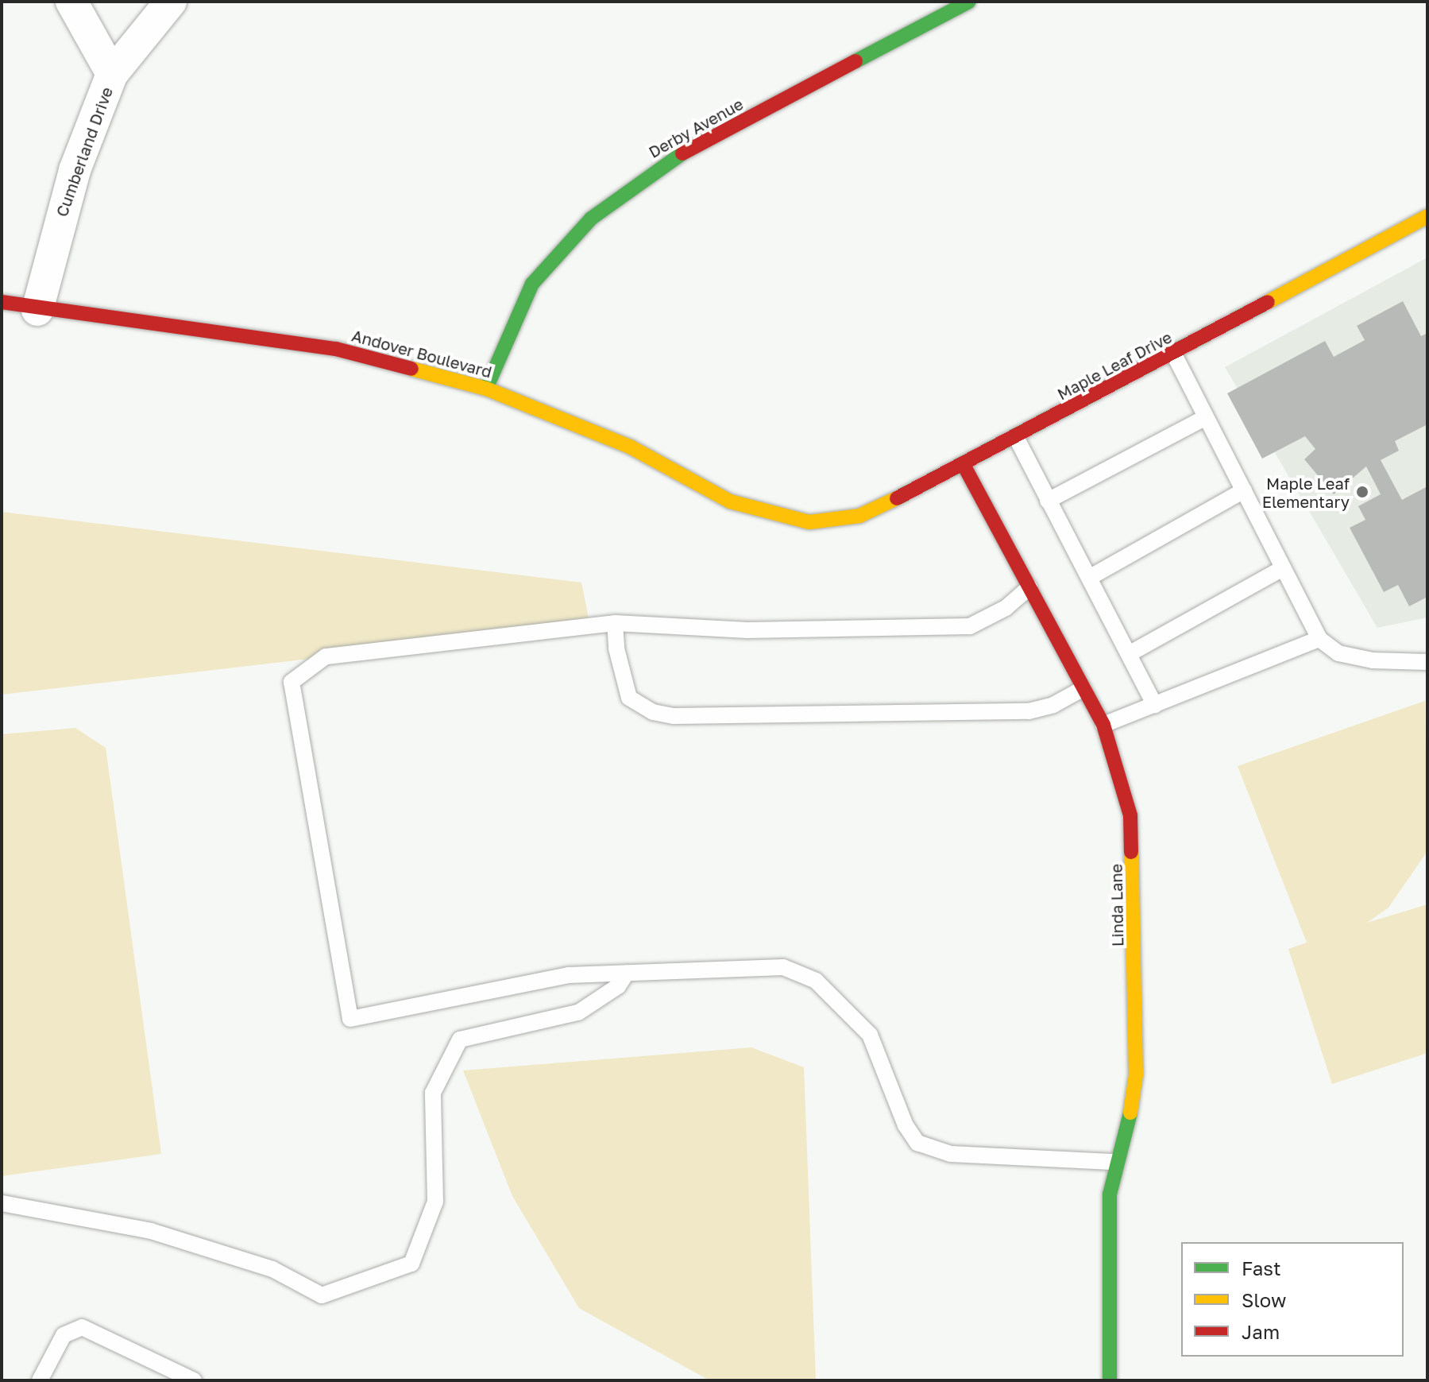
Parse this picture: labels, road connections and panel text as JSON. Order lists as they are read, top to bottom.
{
  "streets": {
    "street": [
      "Derby Avenue",
      "Cumberland Drive",
      "Andover Boulevard",
      "Maple Leaf Drive",
      "Linda Lane"
    ]
  },
  "crossings": [
    ["Derby Avenue", "Andover Boulevard"],
    ["Cumberland Drive", "Andover Boulevard"],
    ["Andover Boulevard", "Maple Leaf Drive"],
    ["Maple Leaf Drive", "Linda Lane"]
  ],
  "places": ["Maple Leaf Elementary"],
  "legend": ["Fast", "Slow", "Jam"]
}
